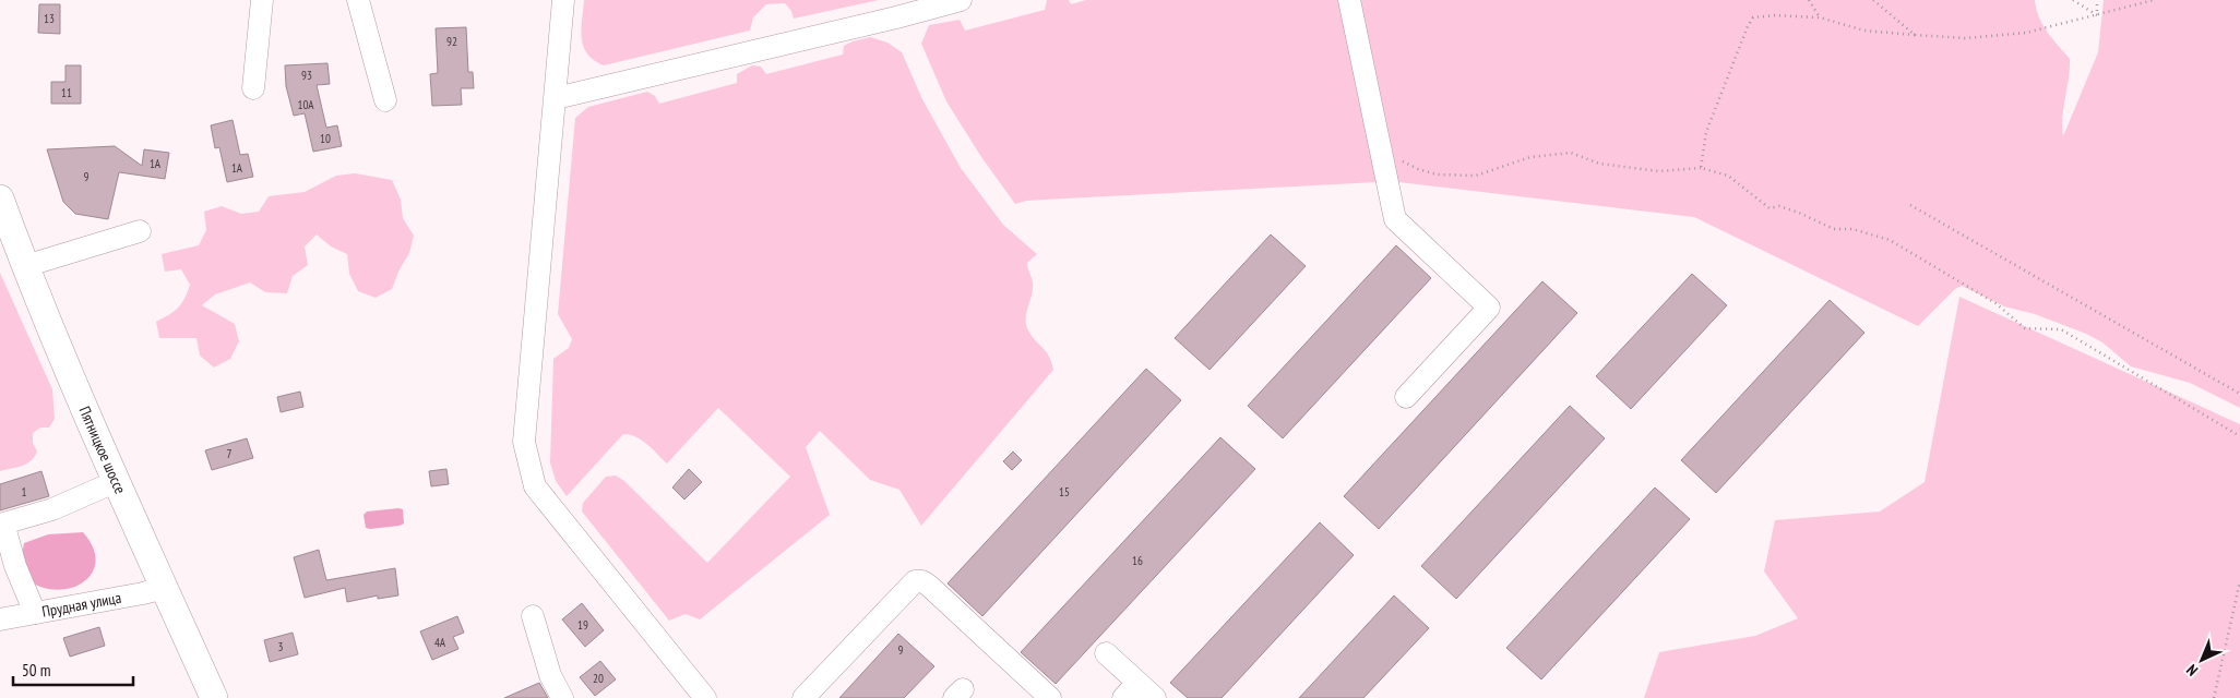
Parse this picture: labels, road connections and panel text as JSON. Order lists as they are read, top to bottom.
{
  "streets": {
    "main road": ["Пятницкое шоссе"],
    "street": ["Прудная улица"]
  },
  "crossings": [
    ["Пятницкое шоссе", "Прудная улица"]
  ],
  "house_numbers": [
    "13",
    "92",
    "93",
    "11",
    "10А",
    "10",
    "1А",
    "1А",
    "9",
    "7",
    "1",
    "15",
    "16",
    "19",
    "4А",
    "3",
    "9",
    "20"
  ],
  "scale_bar": "50 m",
  "north": "bottom left"
}
